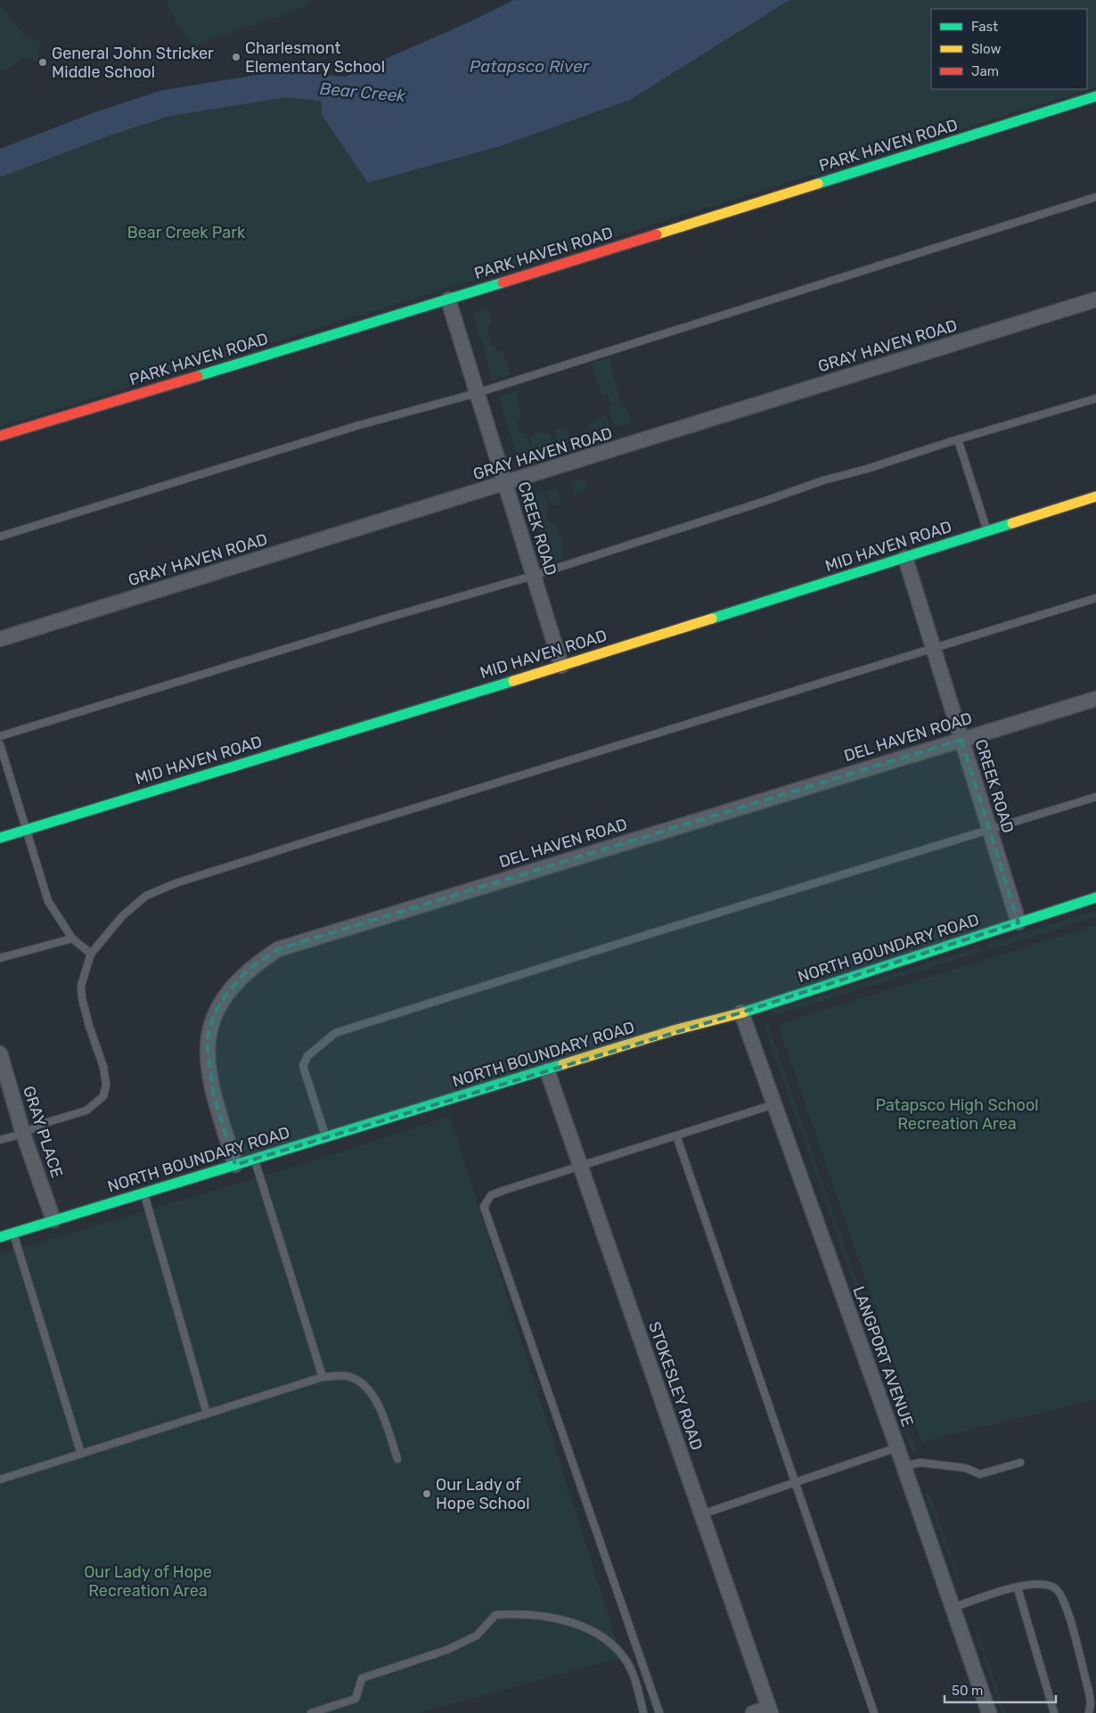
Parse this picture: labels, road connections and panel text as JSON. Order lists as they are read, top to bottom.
{
  "streets": {
    "street": [
      "PARK HAVEN ROAD",
      "GRAY HAVEN ROAD",
      "CREEK ROAD",
      "MID HAVEN ROAD",
      "DEL HAVEN ROAD",
      "NORTH BOUNDARY ROAD",
      "GRAY PLACE",
      "LANGPORT AVENUE",
      "STOKESLEY ROAD"
    ]
  },
  "crossings": [
    ["PARK HAVEN ROAD", "CREEK ROAD"],
    ["GRAY HAVEN ROAD", "CREEK ROAD"],
    ["CREEK ROAD", "MID HAVEN ROAD"],
    ["CREEK ROAD", "DEL HAVEN ROAD"],
    ["CREEK ROAD", "NORTH BOUNDARY ROAD"],
    ["DEL HAVEN ROAD", "NORTH BOUNDARY ROAD"],
    ["NORTH BOUNDARY ROAD", "GRAY PLACE"],
    ["NORTH BOUNDARY ROAD", "LANGPORT AVENUE"],
    ["NORTH BOUNDARY ROAD", "STOKESLEY ROAD"]
  ],
  "water": ["Patapsco River", "Bear Creek"],
  "parks": ["Bear Creek Park", "Patapsco High School Recreation Area", "Our Lady of Hope Recreation Area"],
  "places": ["Charlesmont Elementary School", "General John Stricker Middle School", "Our Lady of Hope School"],
  "legend": ["Fast", "Slow", "Jam"],
  "scale_bar": "50 m"
}
